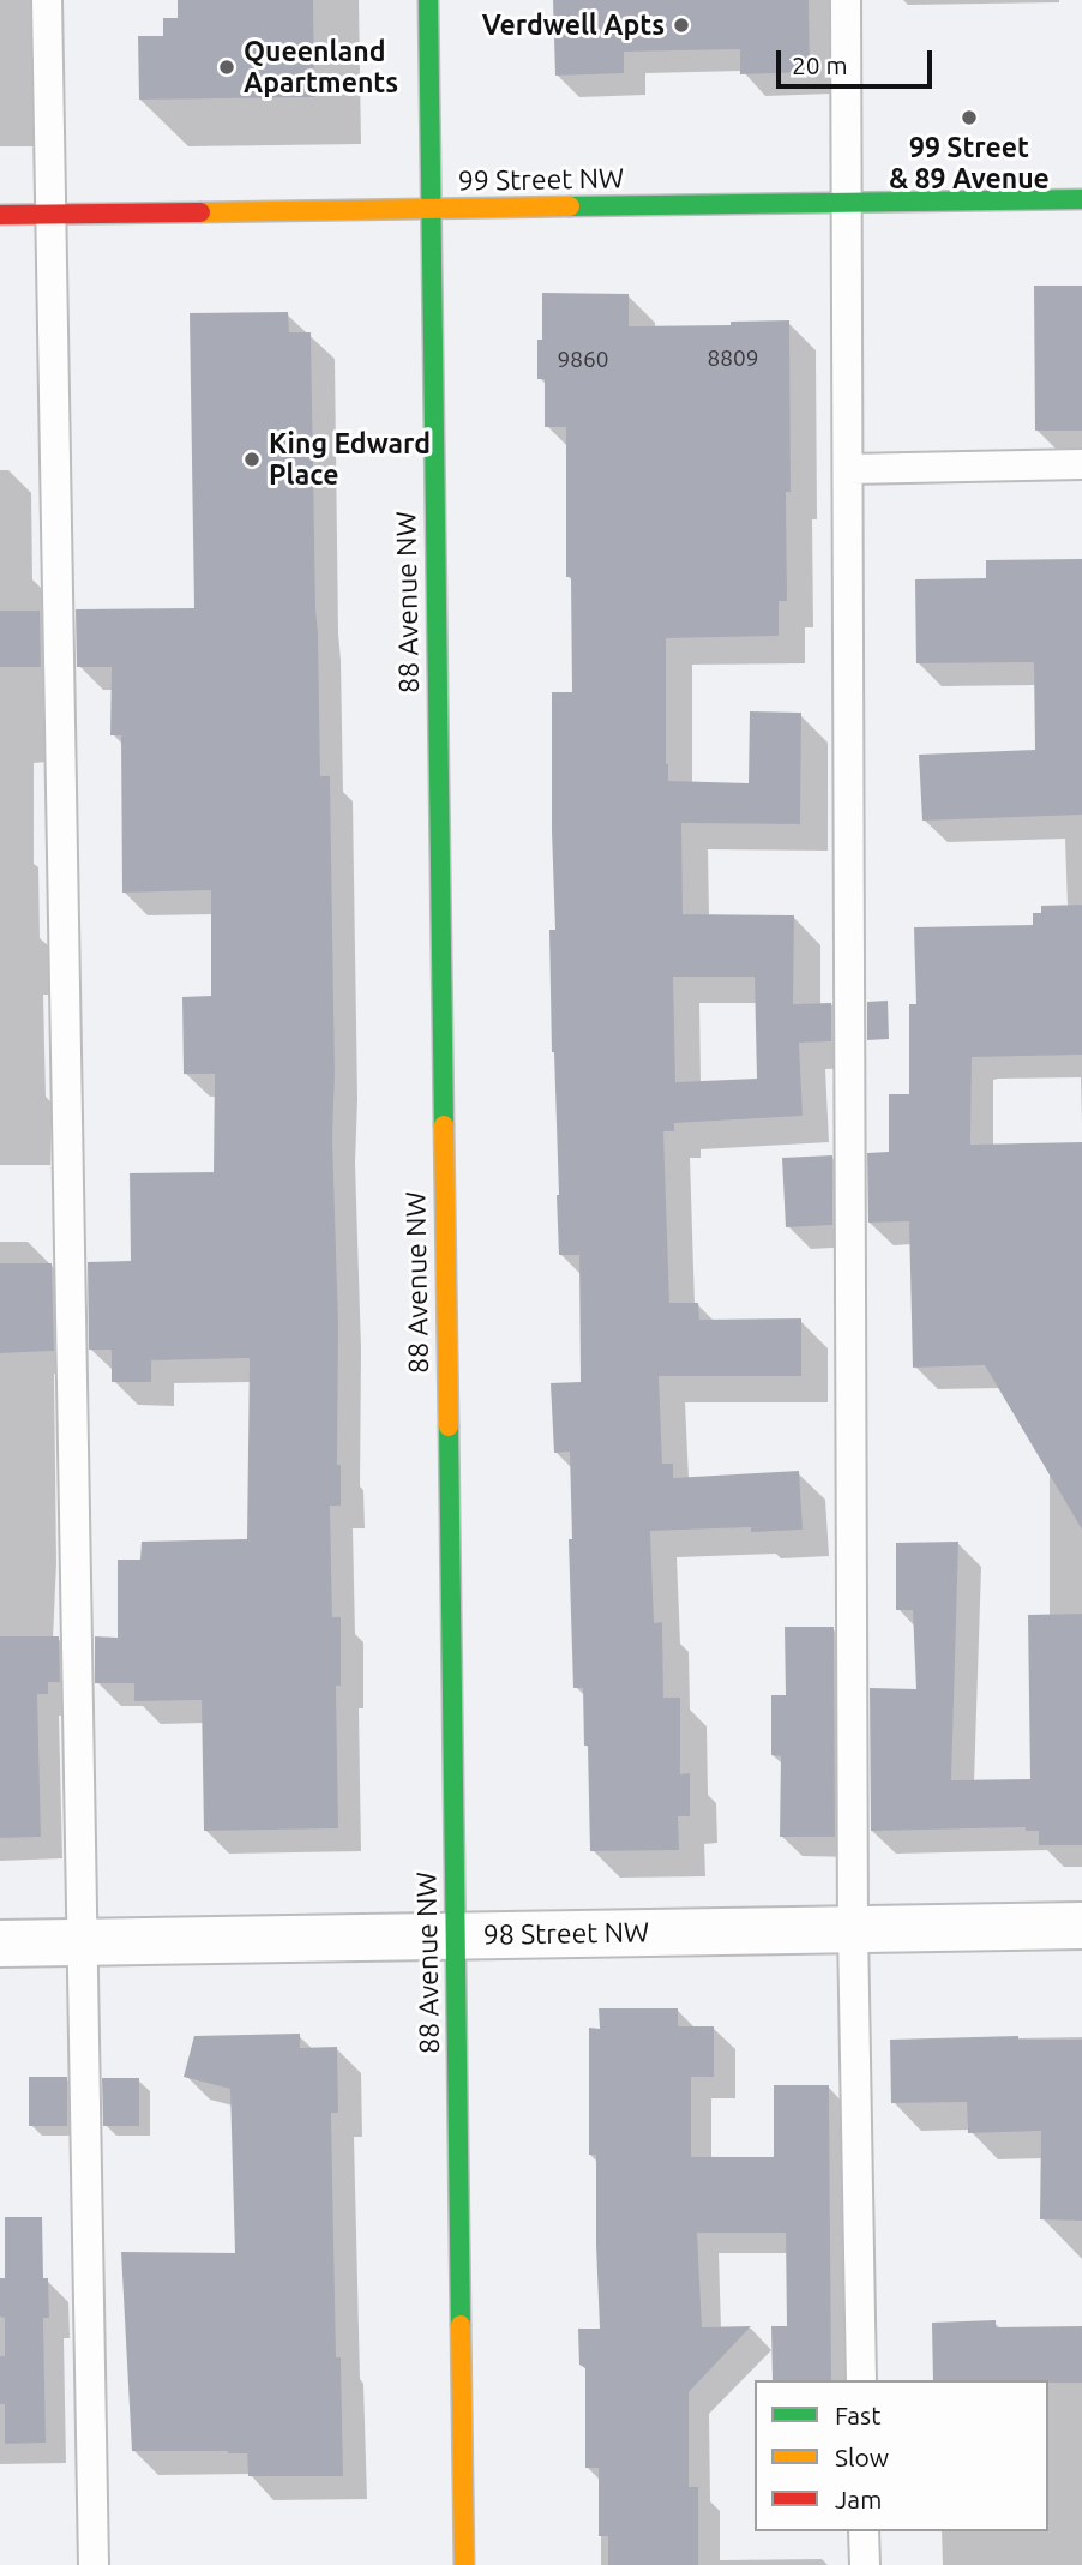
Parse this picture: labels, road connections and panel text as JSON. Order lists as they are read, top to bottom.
{
  "streets": {
    "street": ["99 Street NW", "88 Avenue NW", "98 Street NW"]
  },
  "crossings": [
    ["99 Street NW", "88 Avenue NW"],
    ["88 Avenue NW", "98 Street NW"]
  ],
  "places": [
    "Verdwell Apts",
    "Queenland Apartments",
    "99 Street & 89 Avenue",
    "King Edward Place"
  ],
  "house_numbers": ["8809", "9860"],
  "legend": ["Fast", "Slow", "Jam"],
  "scale_bar": "20 m"
}
